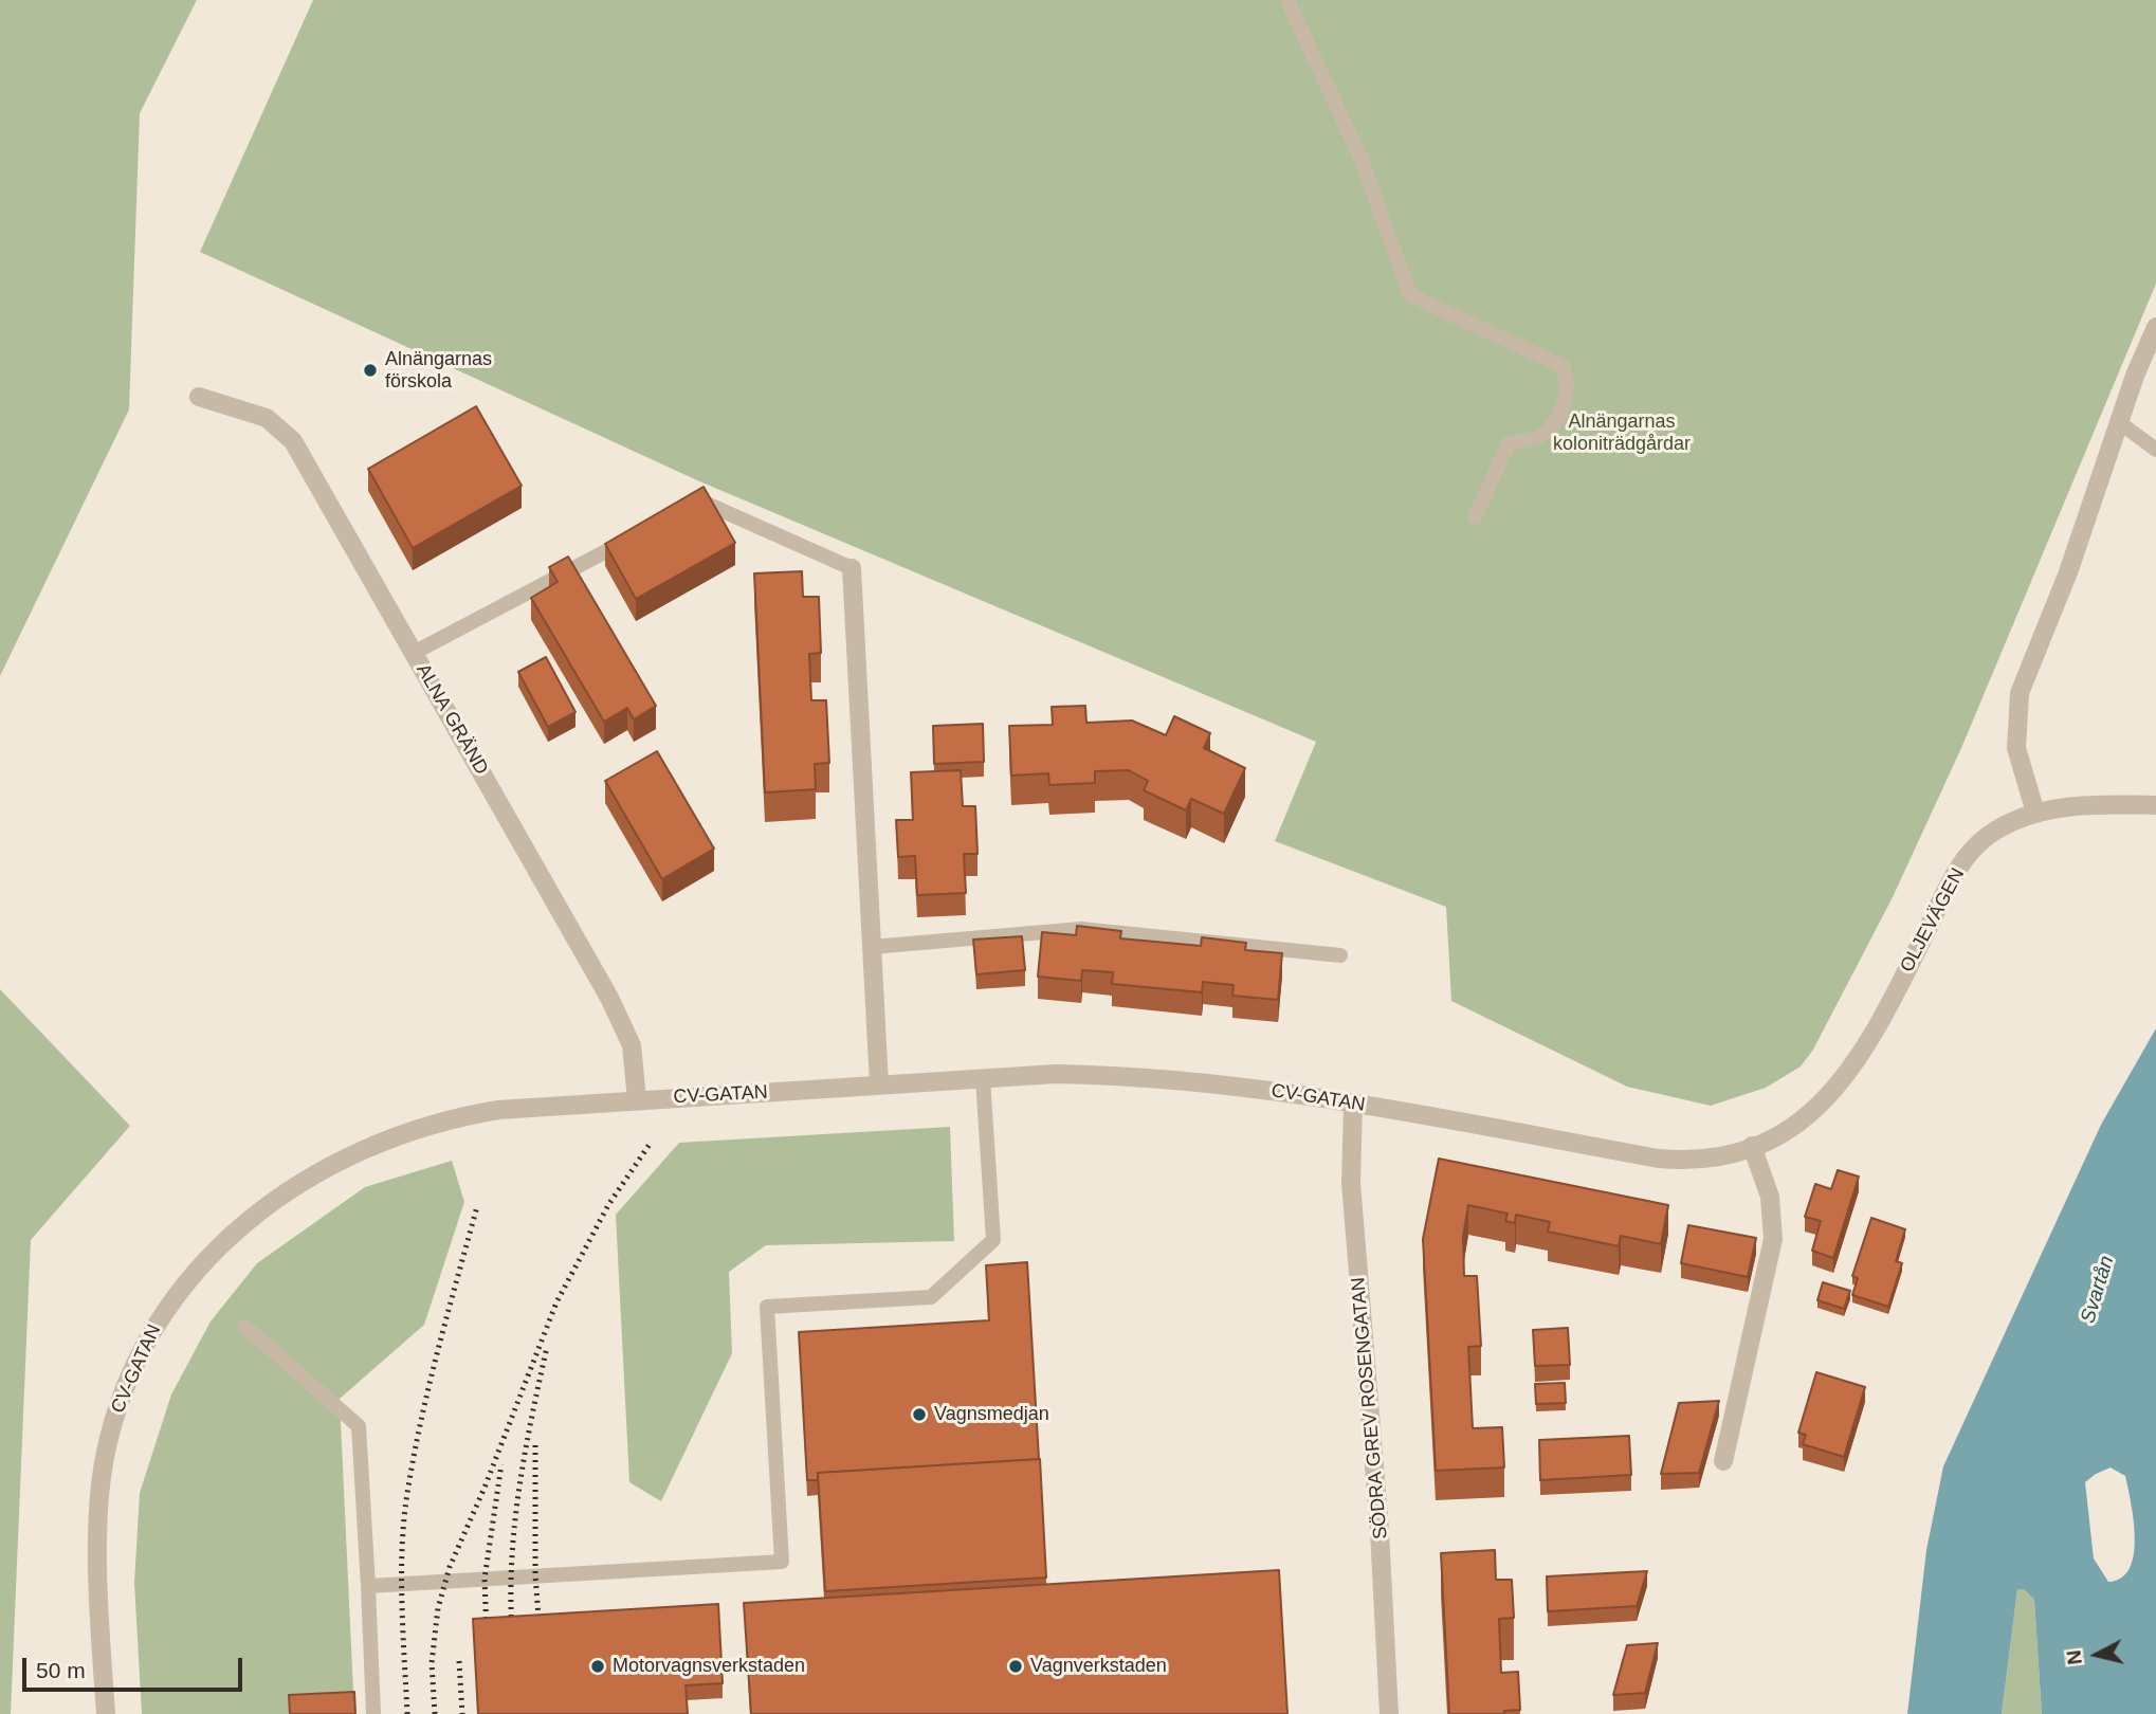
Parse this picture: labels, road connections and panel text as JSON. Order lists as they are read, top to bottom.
{
  "streets": {
    "street": [
      "ALNA GRÄND",
      "OLJEVÄGEN",
      "CV-GATAN",
      "SÖDRA GREV ROSENGATAN"
    ]
  },
  "crossings": [
    ["ALNA GRÄND", "CV-GATAN"],
    ["OLJEVÄGEN", "CV-GATAN"],
    ["CV-GATAN", "SÖDRA GREV ROSENGATAN"]
  ],
  "water": ["Svartån"],
  "parks": ["Alnängarnas koloniträdgårdar"],
  "places": [
    "Alnängarnas förskola",
    "Vagnsmedjan",
    "Motorvagnsverkstaden",
    "Vagnverkstaden"
  ],
  "scale_bar": "50 m",
  "north": "left"
}
